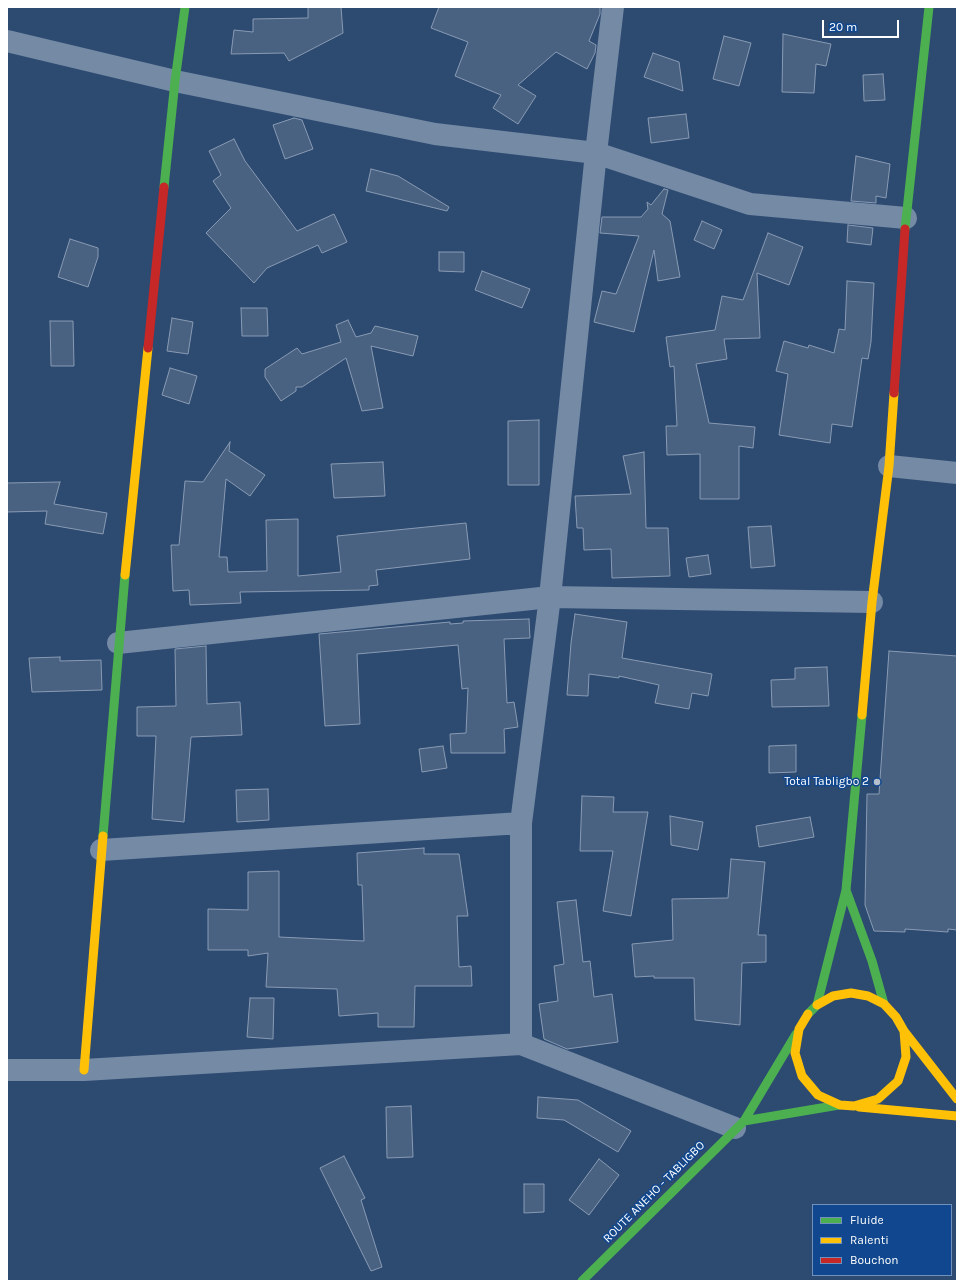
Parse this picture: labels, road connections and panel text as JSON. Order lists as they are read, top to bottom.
{
  "streets": {
    "main road": ["ROUTE ANEHO - TABLIGBO"]
  },
  "places": ["Total Tabligbo 2"],
  "legend": ["Fluide", "Ralenti", "Bouchon"],
  "scale_bar": "20 m"
}
